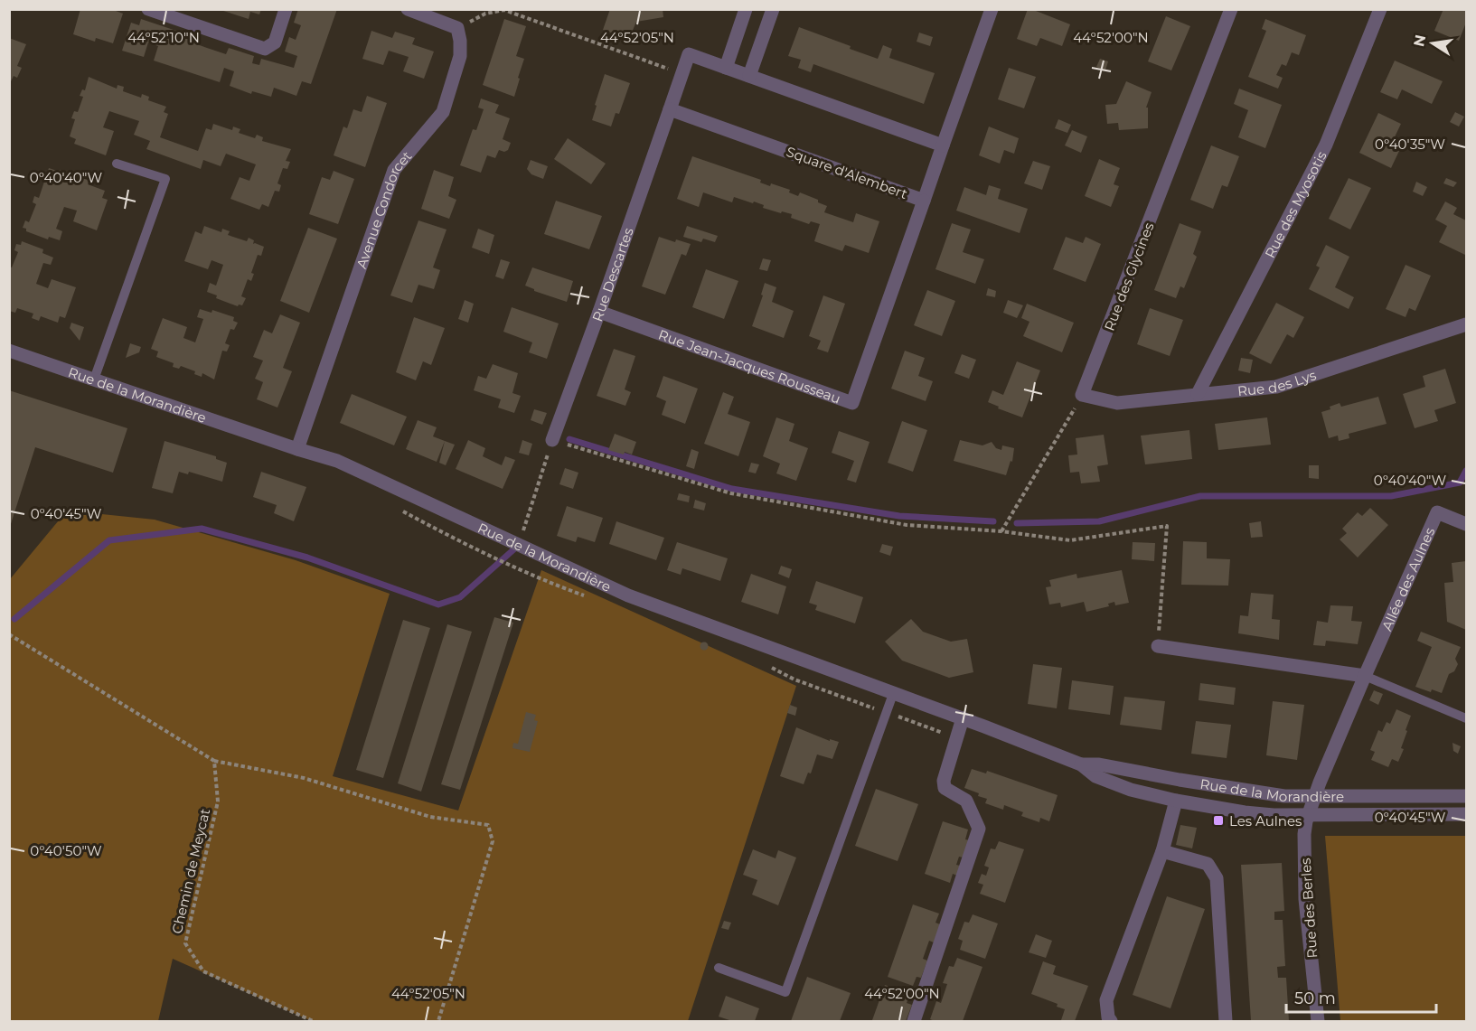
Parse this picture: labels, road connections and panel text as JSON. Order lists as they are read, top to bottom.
{
  "streets": {
    "street": [
      "Square d'Alembert",
      "Rue des Myosotis",
      "Avenue Condorcet",
      "Rue Descartes",
      "Rue des Glycines",
      "Rue Jean-Jacques Rousseau",
      "Rue des Lys",
      "Rue de la Morandière",
      "Allée des Aulnes",
      "Rue des Berles"
    ],
    "path": ["Chemin de Meycat"]
  },
  "crossings": [
    ["Square d'Alembert", "Rue Descartes"],
    ["Square d'Alembert", "Rue Jean-Jacques Rousseau"],
    ["Rue des Myosotis", "Rue des Lys"],
    ["Avenue Condorcet", "Rue de la Morandière"],
    ["Rue Descartes", "Rue Jean-Jacques Rousseau"],
    ["Rue des Glycines", "Rue des Lys"],
    ["Rue de la Morandière", "Allée des Aulnes"],
    ["Rue de la Morandière", "Rue des Berles"],
    ["Allée des Aulnes", "Rue des Berles"]
  ],
  "places": {
    "transit": ["Les Aulnes"]
  },
  "scale_bar": "50 m",
  "north": "left",
  "coordinates": [
    "44°52'10\"N",
    "44°52'05\"N",
    "44°52'00\"N",
    "0°40'35\"W",
    "0°40'40\"W",
    "0°40'45\"W",
    "0°40'50\"W"
  ]
}
